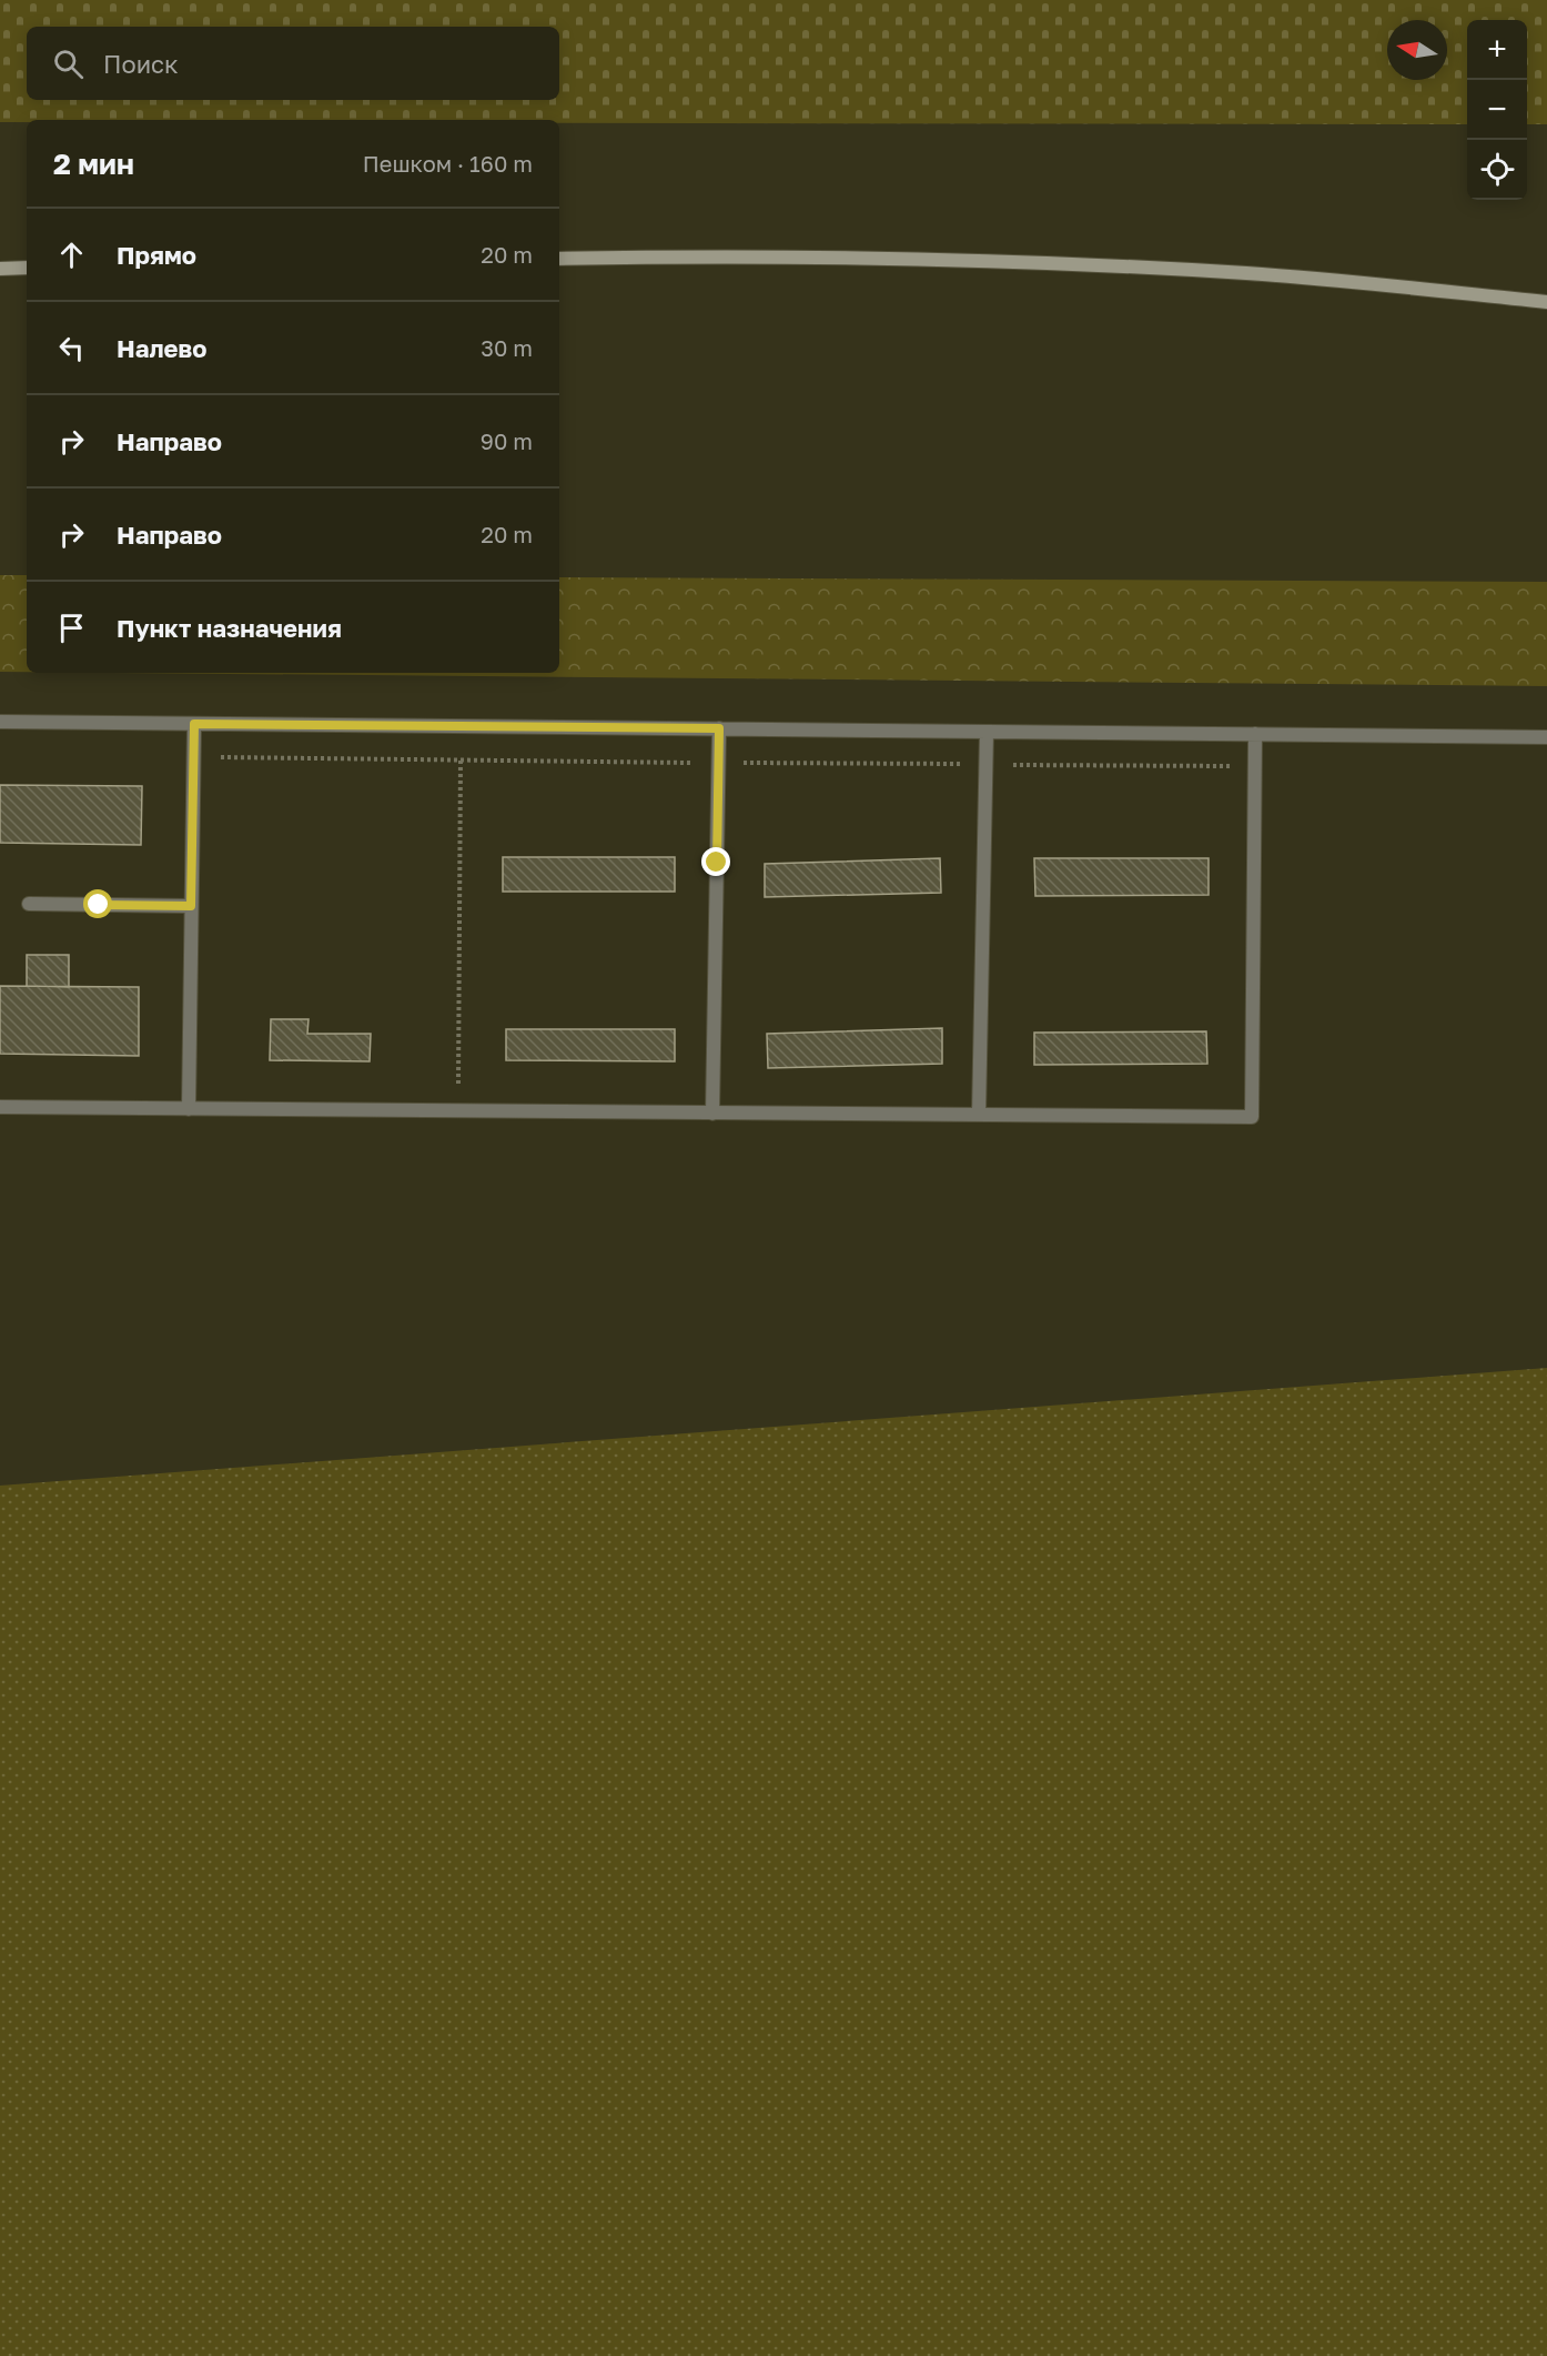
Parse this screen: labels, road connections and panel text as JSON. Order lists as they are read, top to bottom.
{
  "north": "left",
  "page": {
    "map_buttons": ["+", "−"],
    "search": "Поиск",
    "heading": ["2 мин", "Пешком · 160 m"],
    "list": [
      ["Прямо", "20 m"],
      ["Налево", "30 m"],
      ["Направо", "90 m"],
      ["Направо", "20 m"],
      "Пункт назначения"
    ]
  }
}
